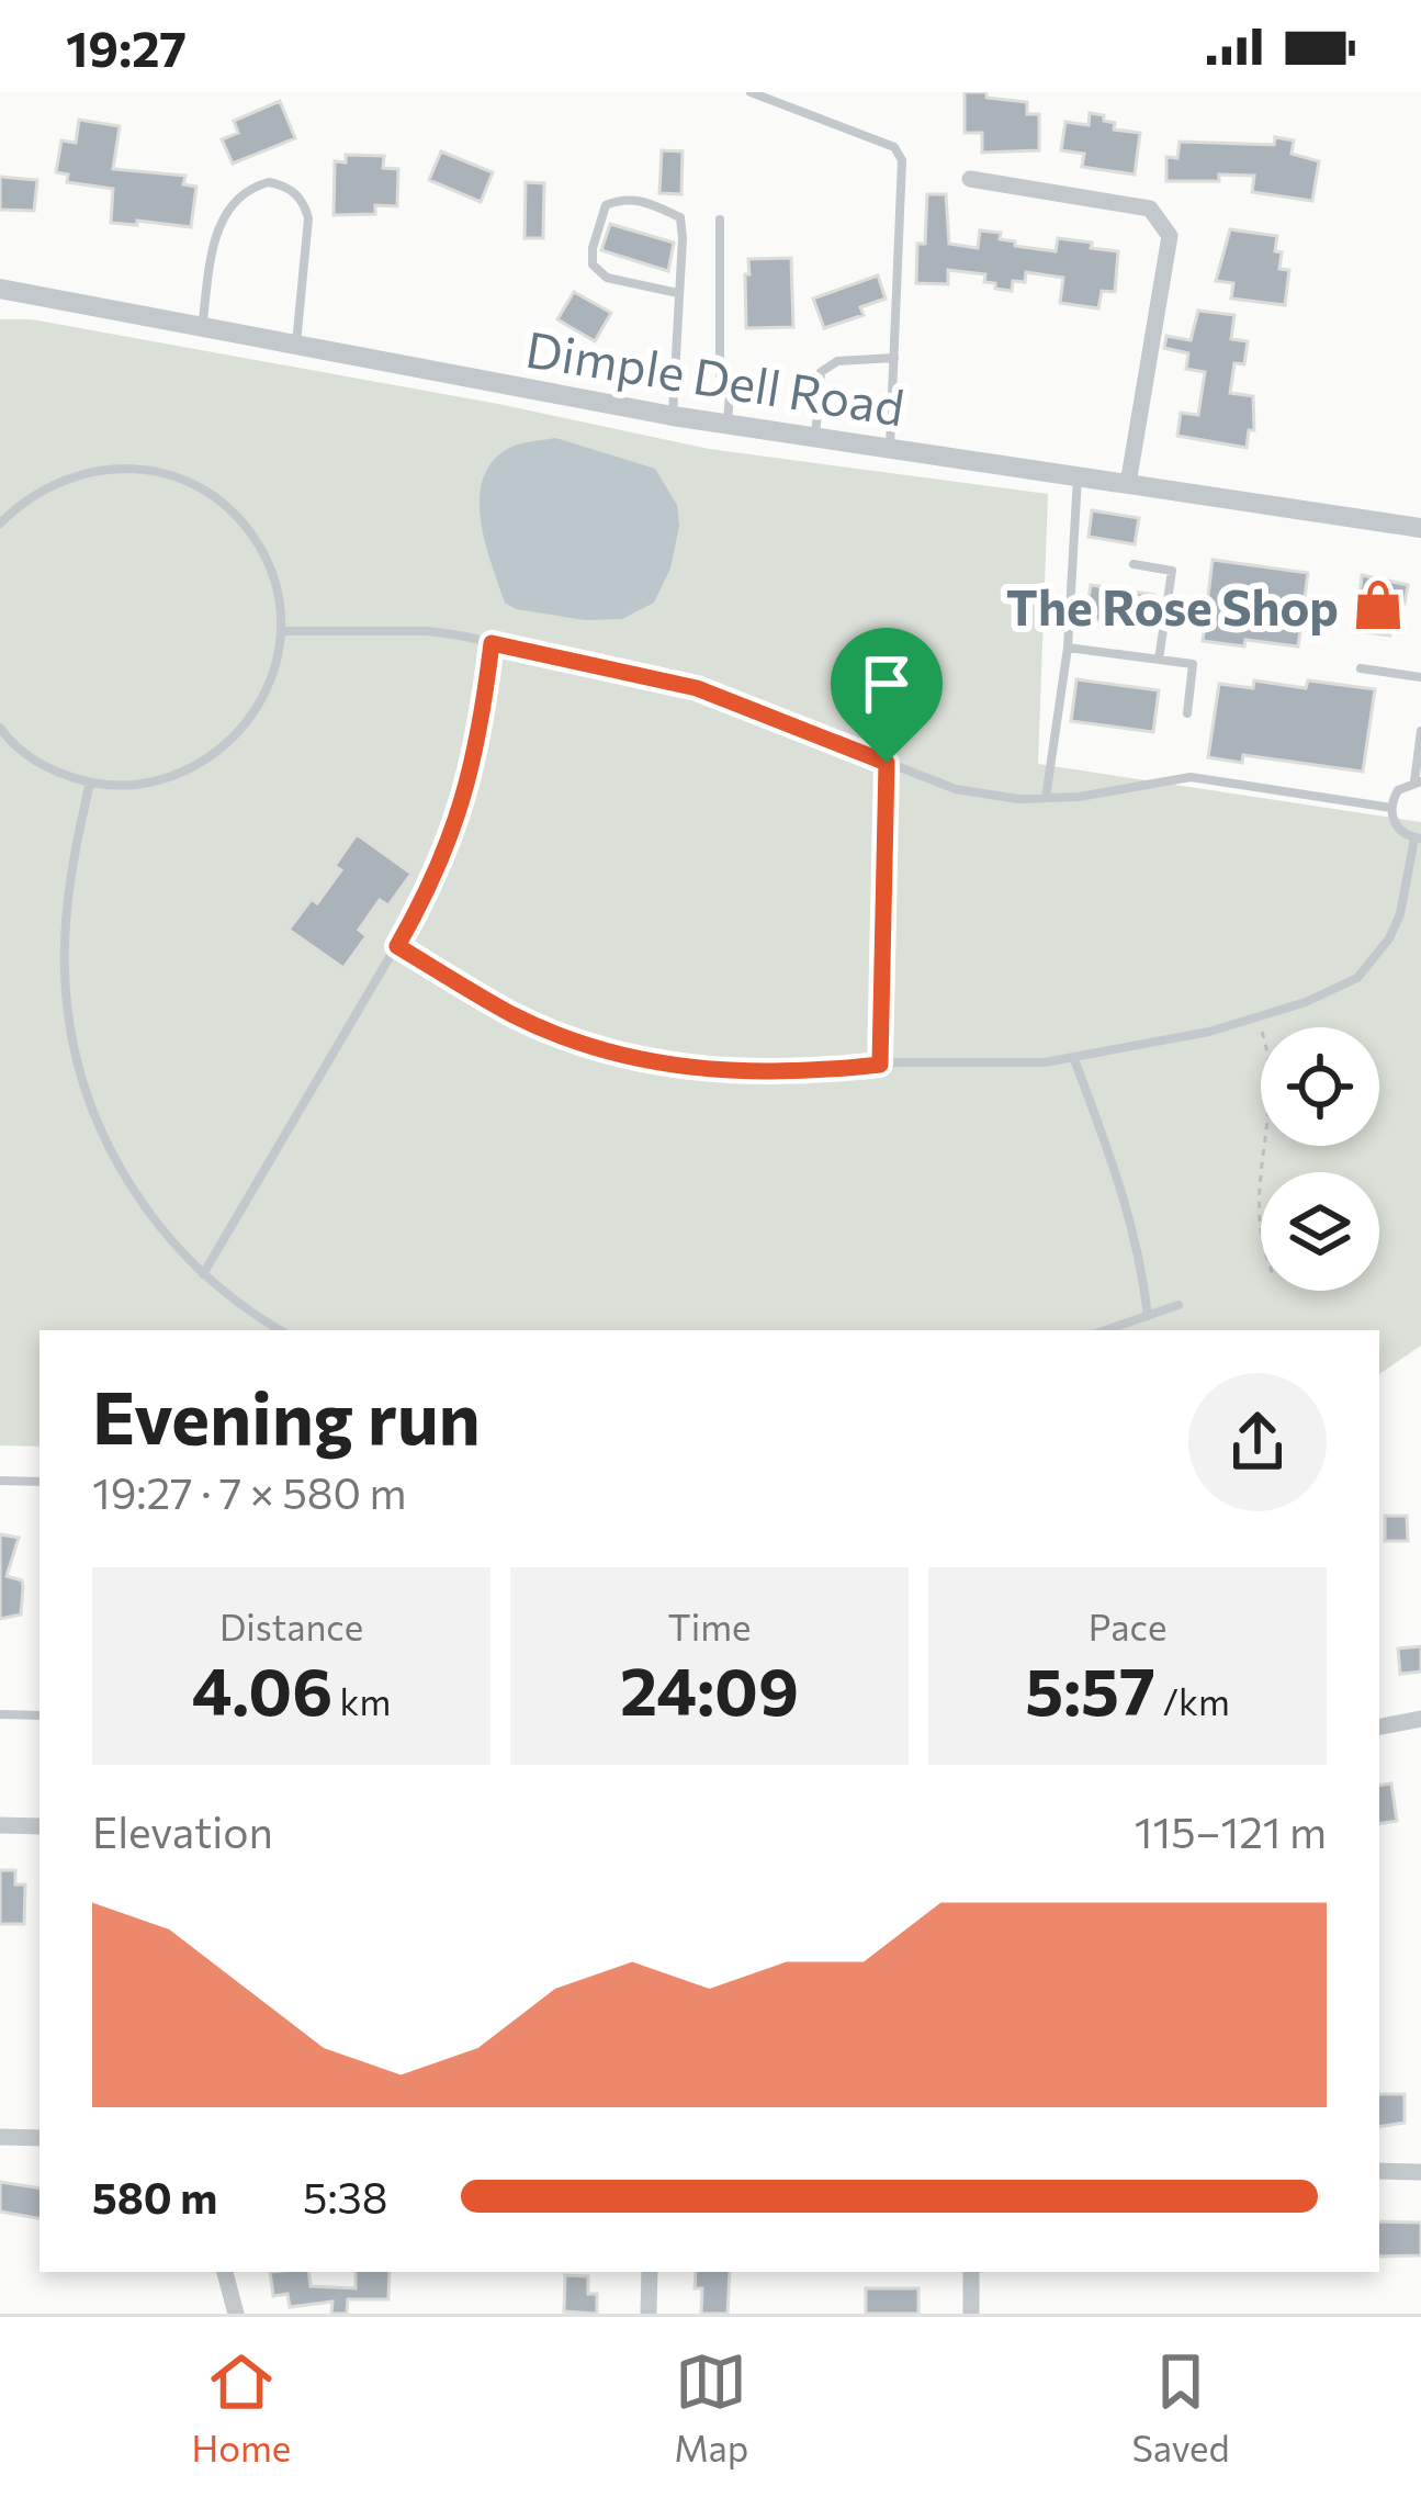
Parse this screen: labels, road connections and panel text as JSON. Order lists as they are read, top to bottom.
{
  "streets": {
    "street": ["Dimple Dell Road"]
  },
  "places": {
    "shop": ["The Rose Shop"]
  },
  "page": {
    "status": "19:27",
    "heading": ["Evening run", "19:27 · 7 × 580 m"],
    "stats": [
      ["Distance", "4.06 km"],
      ["Time", "24:09"],
      ["Pace", "5:57 /km"]
    ],
    "chart": ["Elevation", "115–121 m"],
    "list": [
      {
        "name": "580 m",
        "note": "5:38"
      }
    ],
    "tabs": ["Home", "Map", "Saved"]
  }
}
